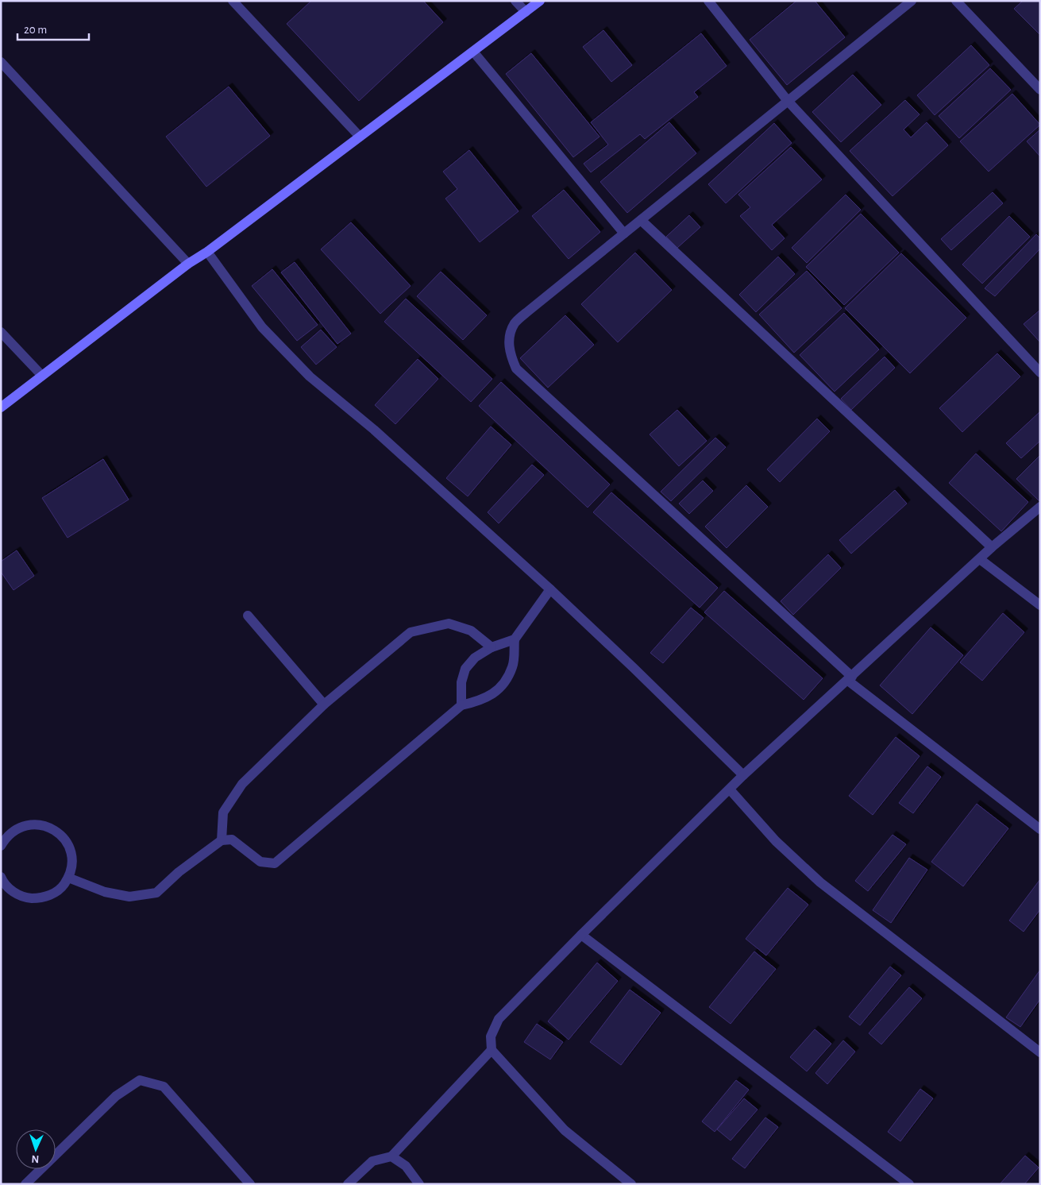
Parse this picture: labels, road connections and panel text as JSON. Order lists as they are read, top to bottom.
{
  "scale_bar": "20 m",
  "north": "bottom"
}
